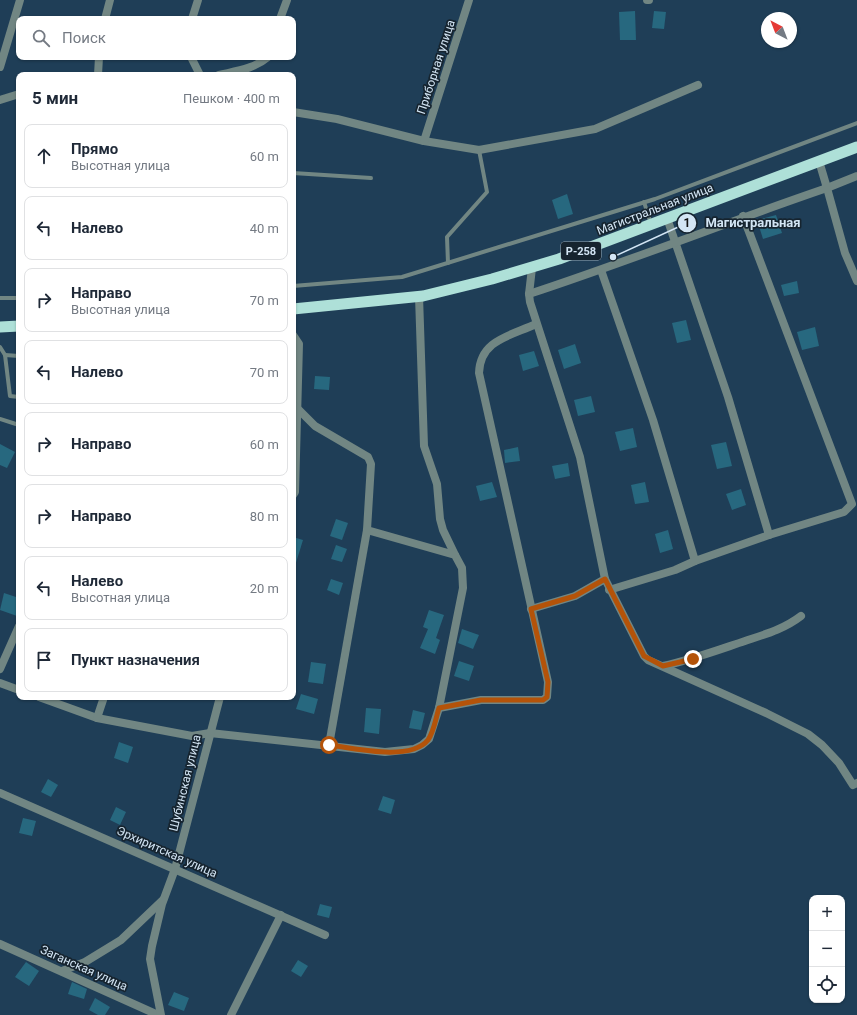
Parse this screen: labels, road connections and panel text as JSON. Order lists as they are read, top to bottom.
{
  "streets": {
    "highway": ["Магистральная улица", "Р-258"],
    "street": [
      "Приборная улица",
      "Шубинская улица",
      "Эрхиритская улица",
      "Заганская улица"
    ]
  },
  "crossings": [
    ["Шубинская улица", "Эрхиритская улица"]
  ],
  "places": ["Магистральная"],
  "north": "top left",
  "page": {
    "search": "Поиск",
    "heading": ["5 мин", "Пешком · 400 m"],
    "list": [
      ["Прямо", "Высотная улица", "60 m"],
      ["Налево", "40 m"],
      ["Направо", "Высотная улица", "70 m"],
      ["Налево", "70 m"],
      ["Направо", "60 m"],
      ["Направо", "80 m"],
      ["Налево", "Высотная улица", "20 m"],
      "Пункт назначения"
    ],
    "map_buttons": ["+", "−"]
  }
}
